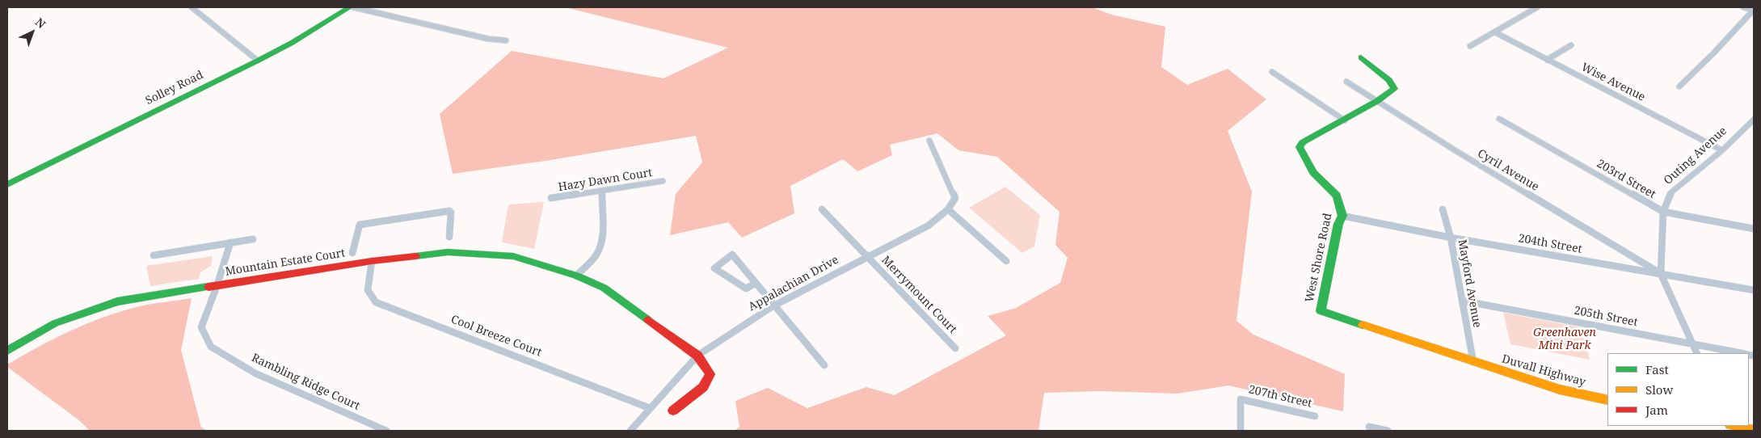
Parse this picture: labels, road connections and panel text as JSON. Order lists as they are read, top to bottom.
{
  "streets": {
    "street": [
      "Wise Avenue",
      "Solley Road",
      "Outing Avenue",
      "Cyril Avenue",
      "203rd Street",
      "Hazy Dawn Court",
      "204th Street",
      "West Shore Road",
      "Mountain Estate Court",
      "Appalachian Drive",
      "Mayford Avenue",
      "Merrymount Court",
      "205th Street",
      "Cool Breeze Court",
      "Duvall Highway",
      "Rambling Ridge Court",
      "207th Street"
    ]
  },
  "crossings": [
    ["Wise Avenue", "Outing Avenue"],
    ["Outing Avenue", "Cyril Avenue"],
    ["Outing Avenue", "203rd Street"],
    ["Outing Avenue", "204th Street"],
    ["Outing Avenue", "205th Street"],
    ["Cyril Avenue", "204th Street"],
    ["Cyril Avenue", "West Shore Road"],
    ["204th Street", "West Shore Road"],
    ["204th Street", "Mayford Avenue"],
    ["West Shore Road", "Mayford Avenue"],
    ["West Shore Road", "Duvall Highway"],
    ["Mountain Estate Court", "Appalachian Drive"],
    ["Mountain Estate Court", "Cool Breeze Court"],
    ["Mountain Estate Court", "Rambling Ridge Court"],
    ["Appalachian Drive", "Merrymount Court"],
    ["Appalachian Drive", "Cool Breeze Court"],
    ["Mayford Avenue", "205th Street"],
    ["Mayford Avenue", "Duvall Highway"]
  ],
  "parks": ["Greenhaven Mini Park"],
  "legend": ["Fast", "Slow", "Jam"],
  "north": "top right"
}
